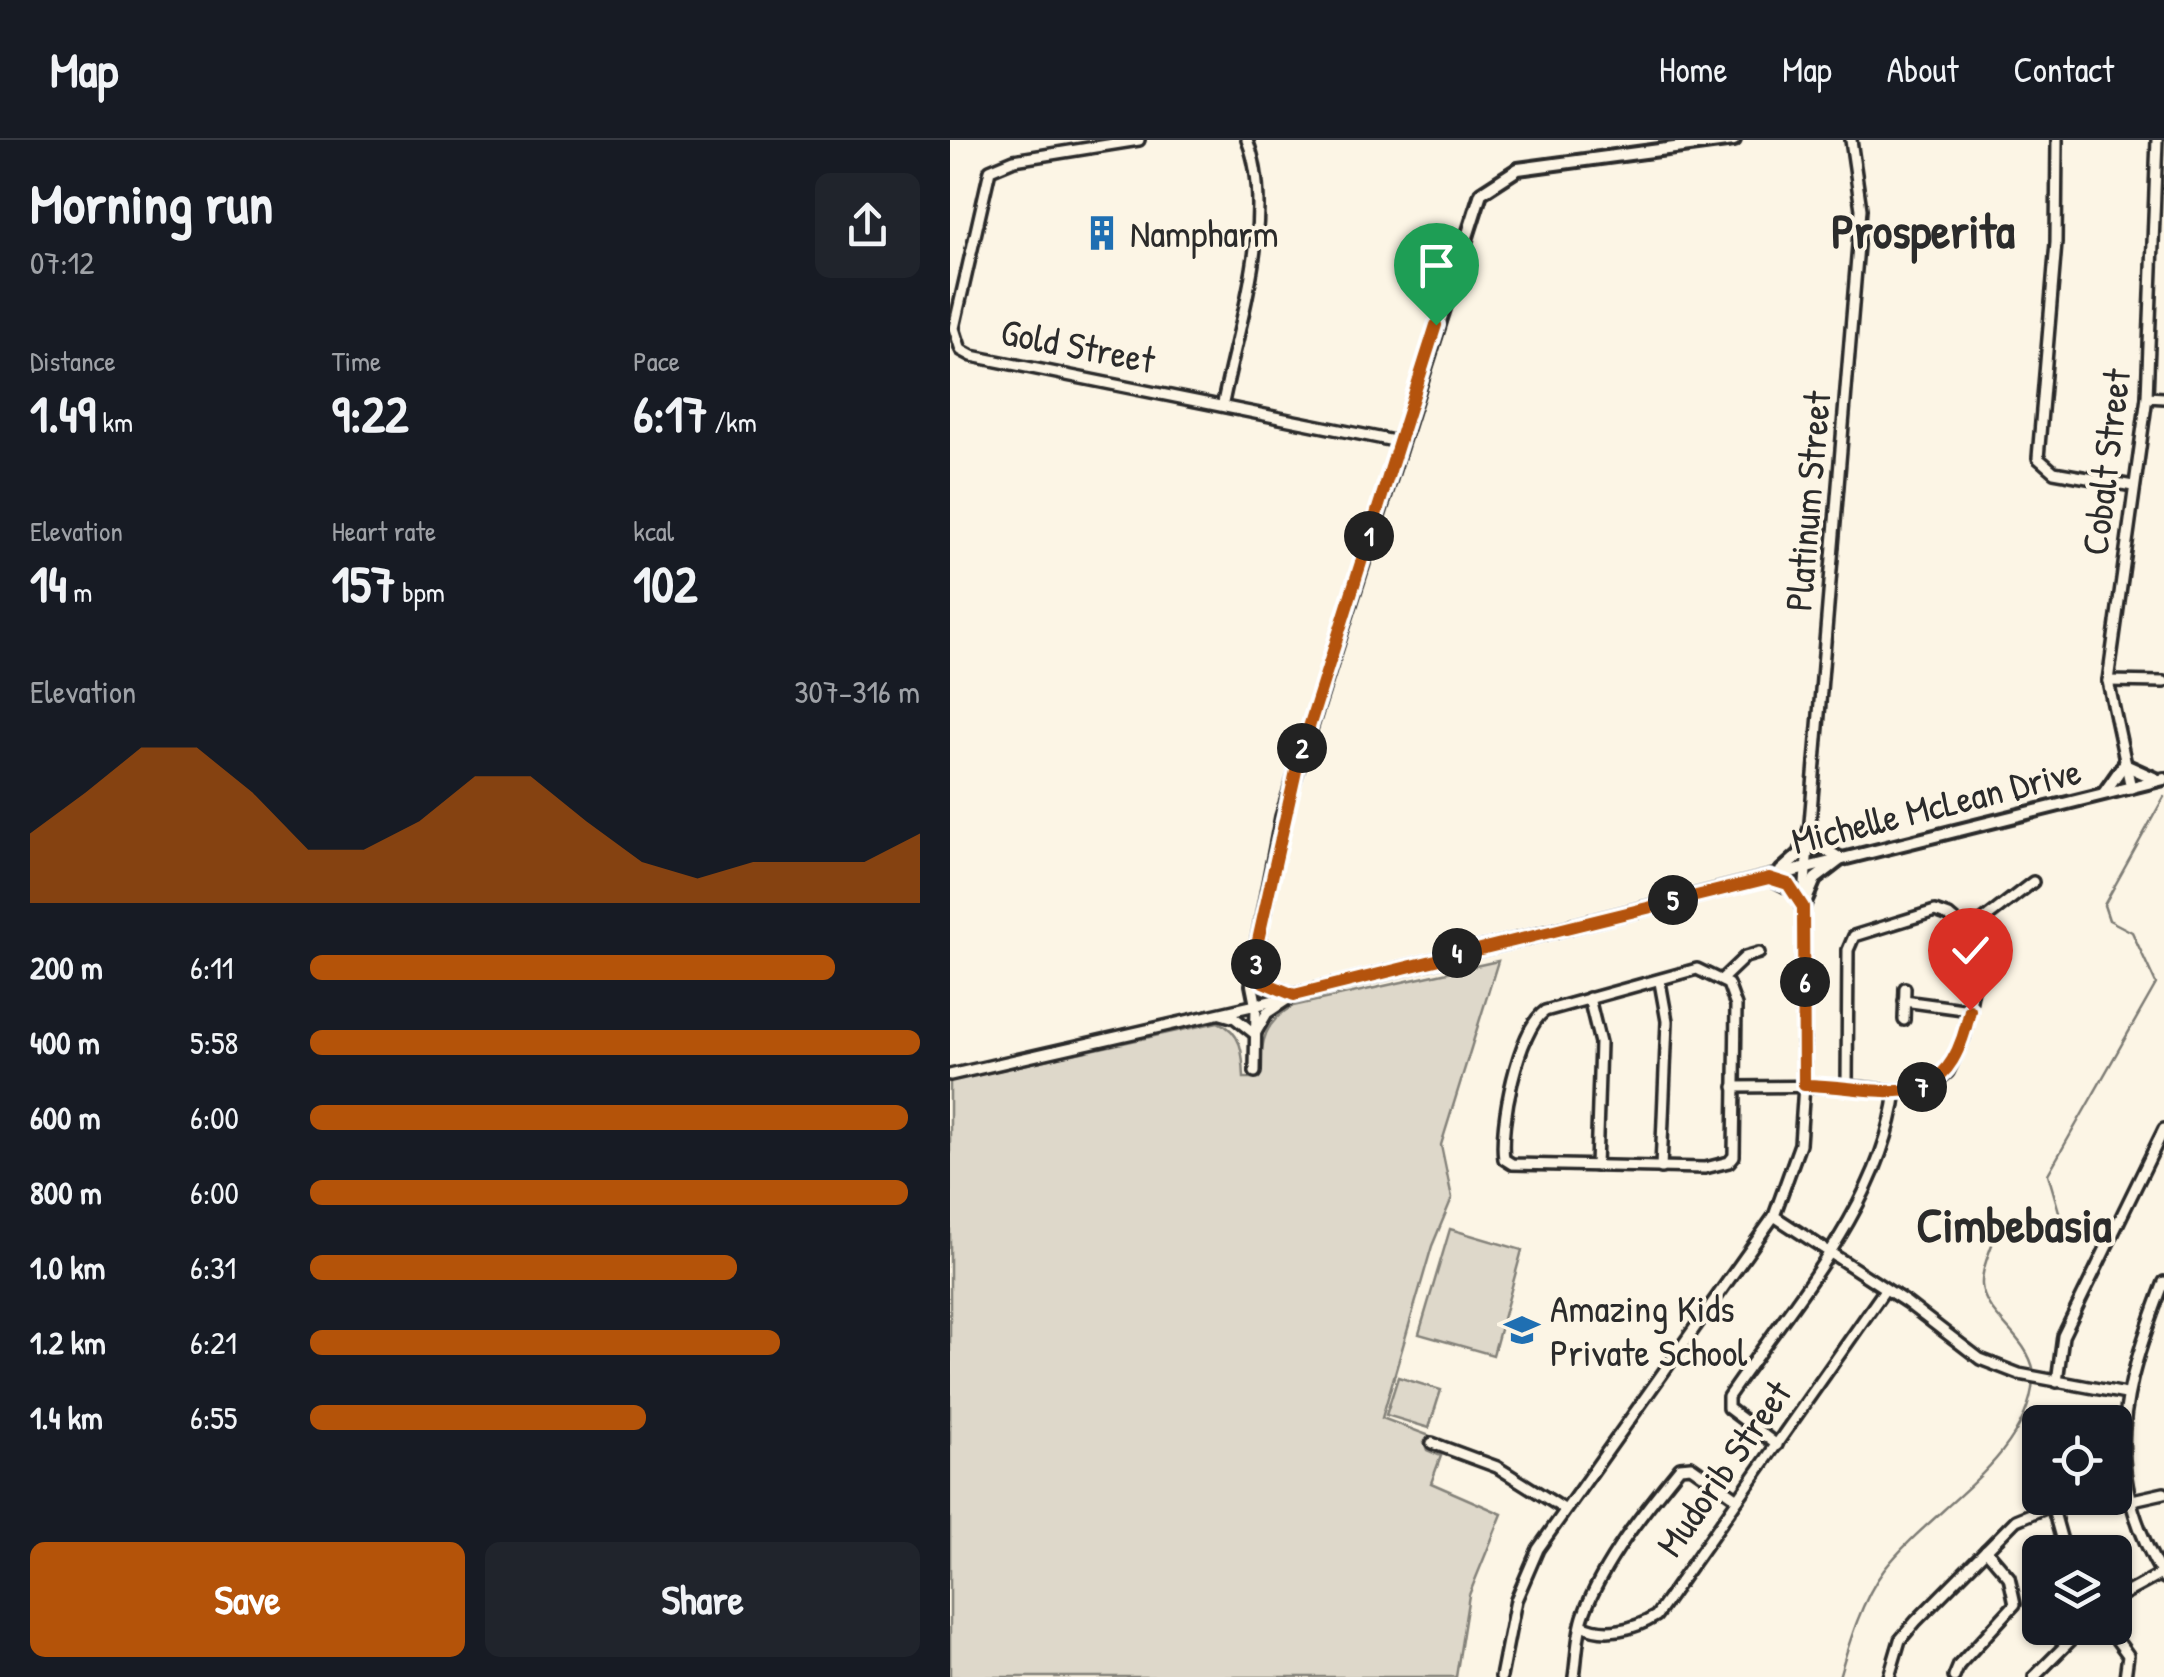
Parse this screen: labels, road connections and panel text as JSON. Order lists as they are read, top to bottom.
{
  "streets": {
    "street": [
      "Gold Street",
      "Cobalt Street",
      "Platinum Street",
      "Michelle McLean Drive",
      "Mudorib Street"
    ]
  },
  "crossings": [
    ["Cobalt Street", "Michelle McLean Drive"],
    ["Platinum Street", "Michelle McLean Drive"]
  ],
  "districts": ["Prosperita", "Cimbebasia"],
  "places": {
    "building": ["Nampharm"],
    "school or university": ["Amazing Kids Private School"]
  },
  "page": {
    "header": "Map",
    "nav": [
      "Home",
      "Map",
      "About",
      "Contact"
    ],
    "heading": ["Morning run", "07:12"],
    "stats": [
      ["Distance", "1.49 km"],
      ["Time", "9:22"],
      ["Pace", "6:17 /km"],
      ["Elevation", "14 m"],
      ["Heart rate", "157 bpm"],
      ["kcal", "102"]
    ],
    "pins": [
      "1",
      "2",
      "5",
      "4",
      "3",
      "6",
      "7"
    ],
    "chart": ["Elevation", "307–316 m"],
    "list": [
      {
        "name": "200 m",
        "note": "6:11"
      },
      {
        "name": "400 m",
        "note": "5:58"
      },
      {
        "name": "600 m",
        "note": "6:00"
      },
      {
        "name": "800 m",
        "note": "6:00"
      },
      {
        "name": "1.0 km",
        "note": "6:31"
      },
      {
        "name": "1.2 km",
        "note": "6:21"
      },
      {
        "name": "1.4 km",
        "note": "6:55"
      }
    ],
    "buttons": ["Save", "Share"]
  }
}
